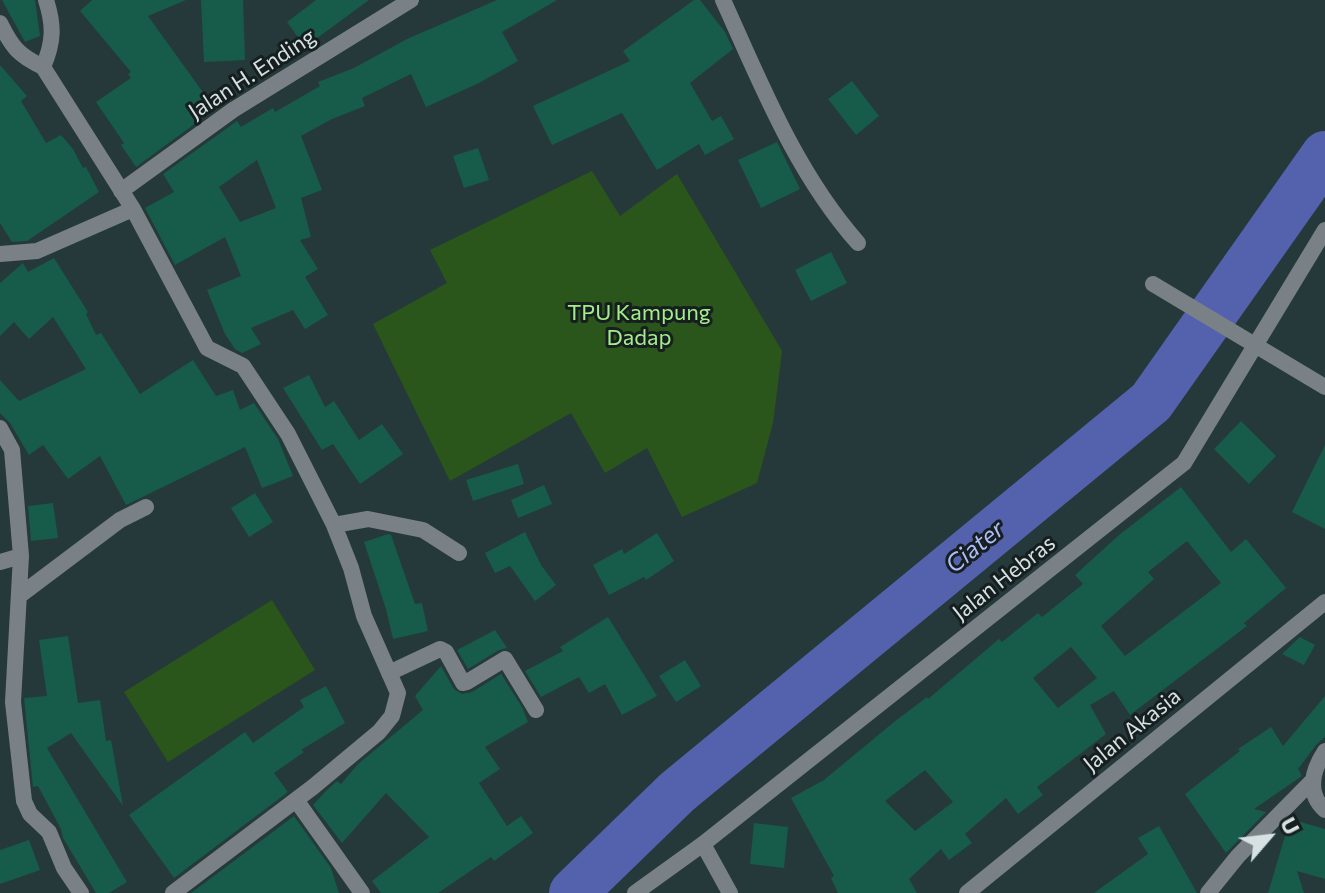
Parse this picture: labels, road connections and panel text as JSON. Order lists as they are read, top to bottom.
{
  "streets": {
    "street": ["Jalan H. Ending", "Jalan Hebras", "Jalan Akasia"]
  },
  "water": ["Ciater"],
  "parks": ["TPU Kampung Dadap"],
  "north": "top right"
}
